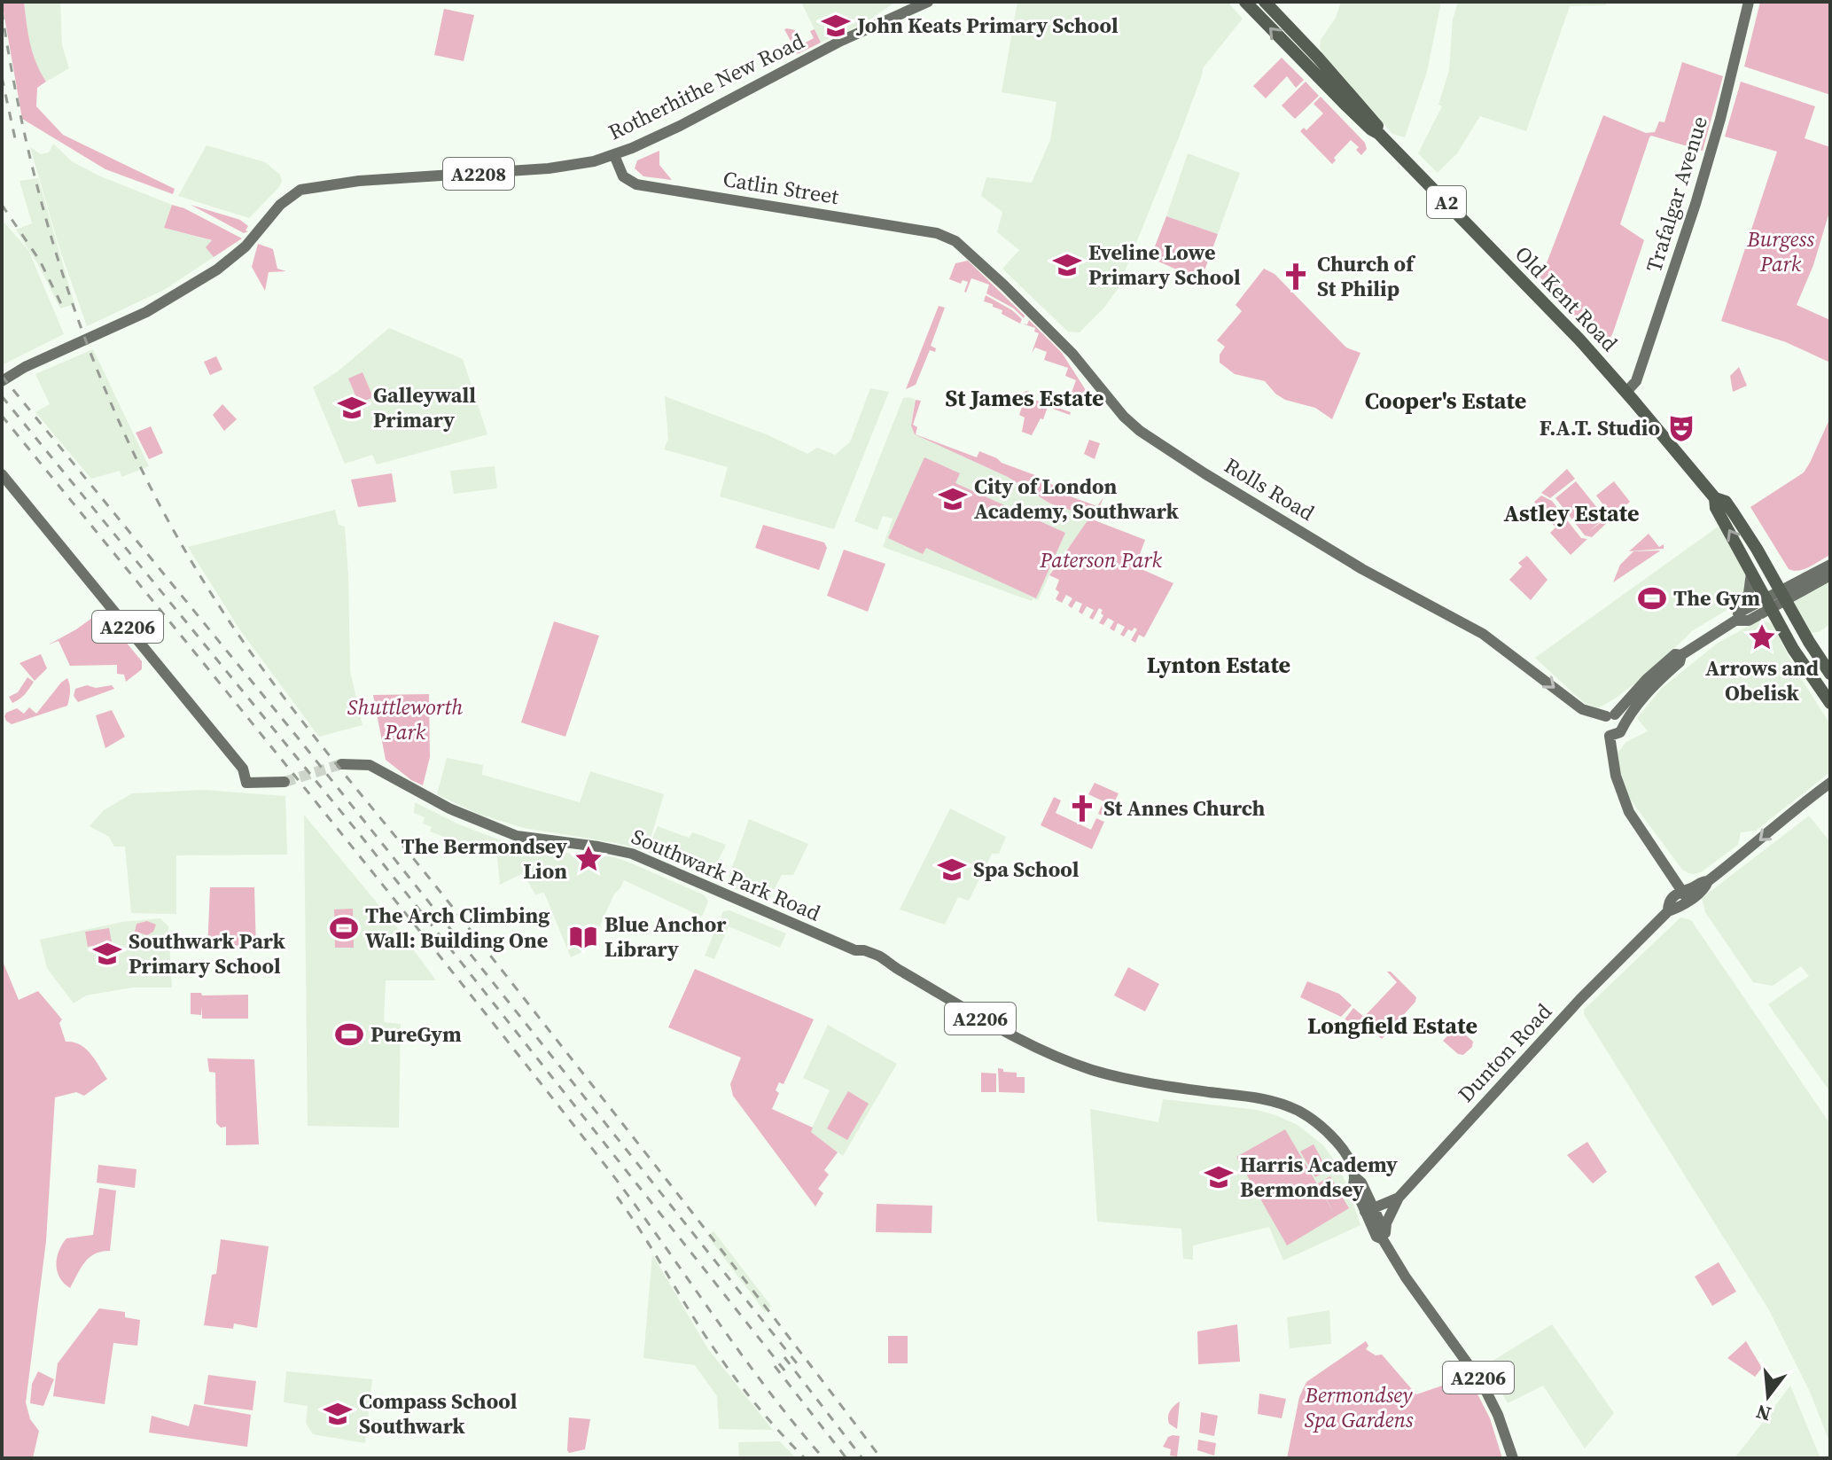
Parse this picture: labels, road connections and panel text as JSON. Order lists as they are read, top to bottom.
{
  "streets": {
    "highway": ["A2", "Old Kent Road"],
    "main road": [
      "Rotherhithe New Road",
      "A2208",
      "Catlin Street",
      "Trafalgar Avenue",
      "Rolls Road",
      "A2206",
      "Southwark Park Road",
      "Dunton Road"
    ]
  },
  "crossings": [
    ["Rotherhithe New Road", "Catlin Street"],
    ["Catlin Street", "Rolls Road"],
    ["Trafalgar Avenue", "Old Kent Road"],
    ["A2206", "Southwark Park Road"],
    ["A2206", "Dunton Road"],
    ["Southwark Park Road", "Dunton Road"]
  ],
  "one_way": ["Rolls Road"],
  "districts": [
    "St James Estate",
    "Cooper's Estate",
    "Astley Estate",
    "Lynton Estate",
    "Longfield Estate"
  ],
  "parks": [
    "Burgess Park",
    "Paterson Park",
    "Shuttleworth Park",
    "Bermondsey Spa Gardens"
  ],
  "places": {
    "school or university": [
      "John Keats Primary School",
      "Eveline Lowe Primary School",
      "Galleywall Primary",
      "City of London Academy, Southwark",
      "Spa School",
      "Southwark Park Primary School",
      "Harris Academy Bermondsey",
      "Compass School Southwark"
    ],
    "church": ["Church of St Philip", "St Annes Church"],
    "theatre": ["F.A.T. Studio"],
    "sports": ["The Gym", "The Arch Climbing Wall: Building One", "PureGym"],
    "place": ["Arrows and Obelisk", "The Bermondsey Lion"],
    "library": ["Blue Anchor Library"]
  },
  "north": "bottom"
}
